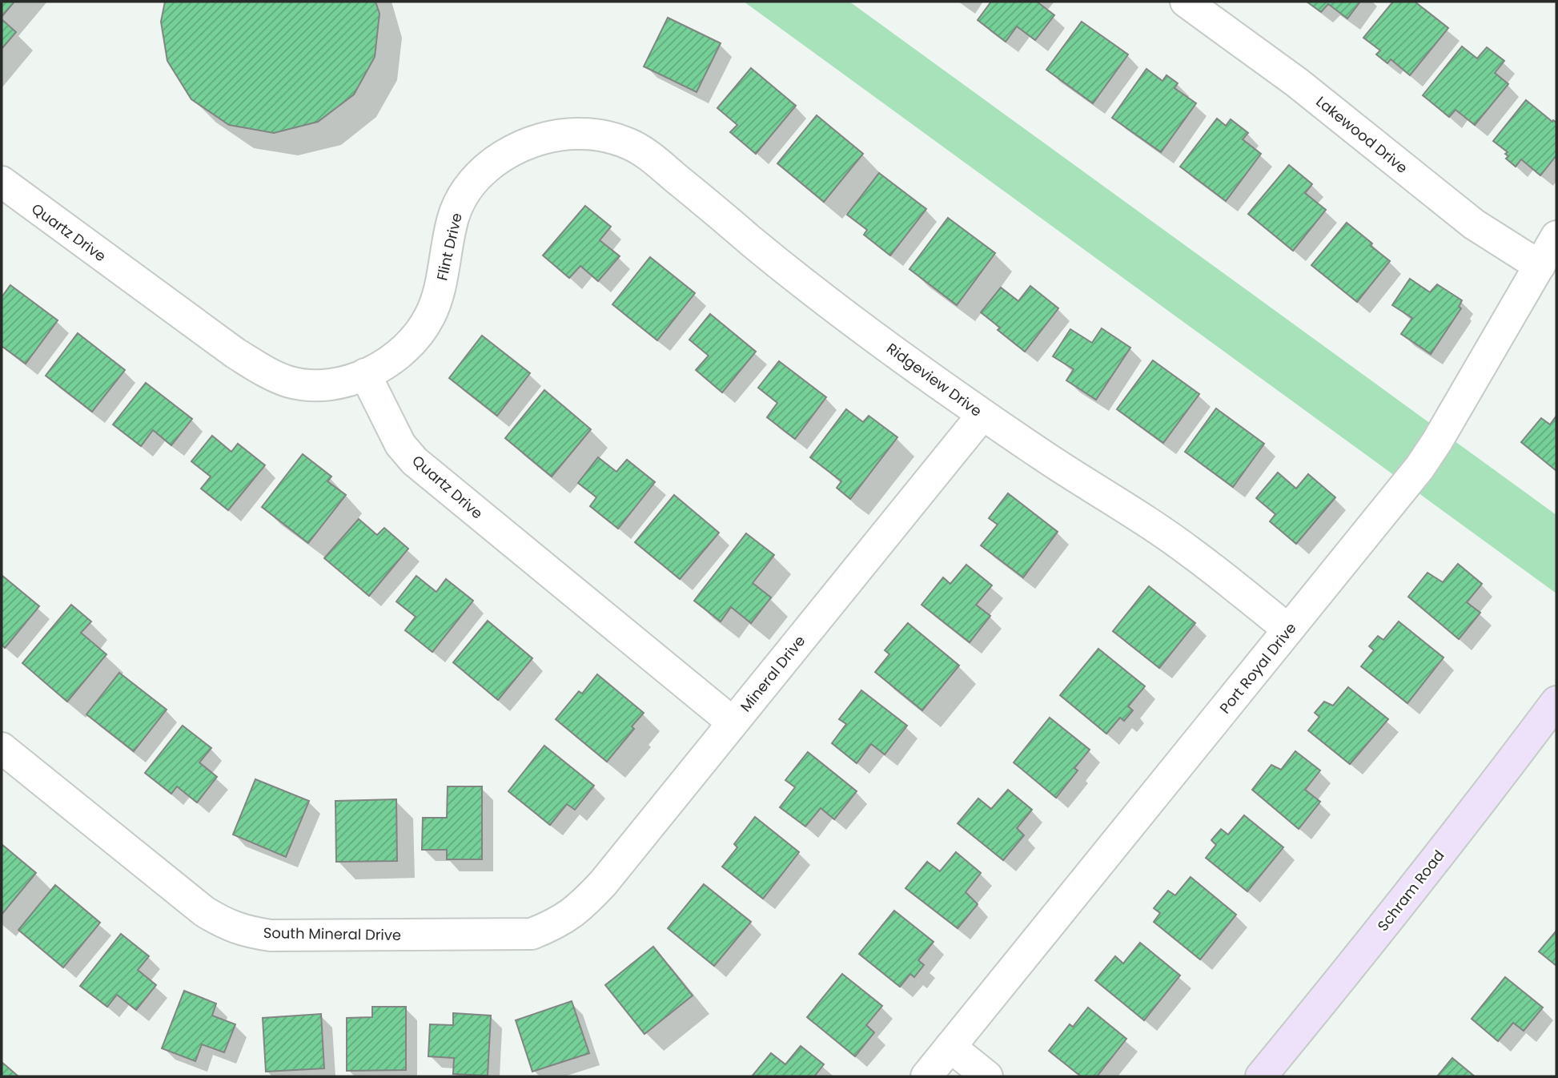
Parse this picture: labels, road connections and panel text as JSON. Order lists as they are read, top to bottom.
{
  "streets": {
    "main road": ["Schram Road"],
    "street": [
      "Lakewood Drive",
      "Quartz Drive",
      "Flint Drive",
      "Ridgeview Drive",
      "Port Royal Drive",
      "Mineral Drive",
      "South Mineral Drive"
    ]
  },
  "crossings": [
    ["Lakewood Drive", "Port Royal Drive"],
    ["Quartz Drive", "Flint Drive"],
    ["Quartz Drive", "Mineral Drive"],
    ["Flint Drive", "Ridgeview Drive"],
    ["Ridgeview Drive", "Port Royal Drive"],
    ["Ridgeview Drive", "Mineral Drive"],
    ["Mineral Drive", "South Mineral Drive"]
  ]
}
